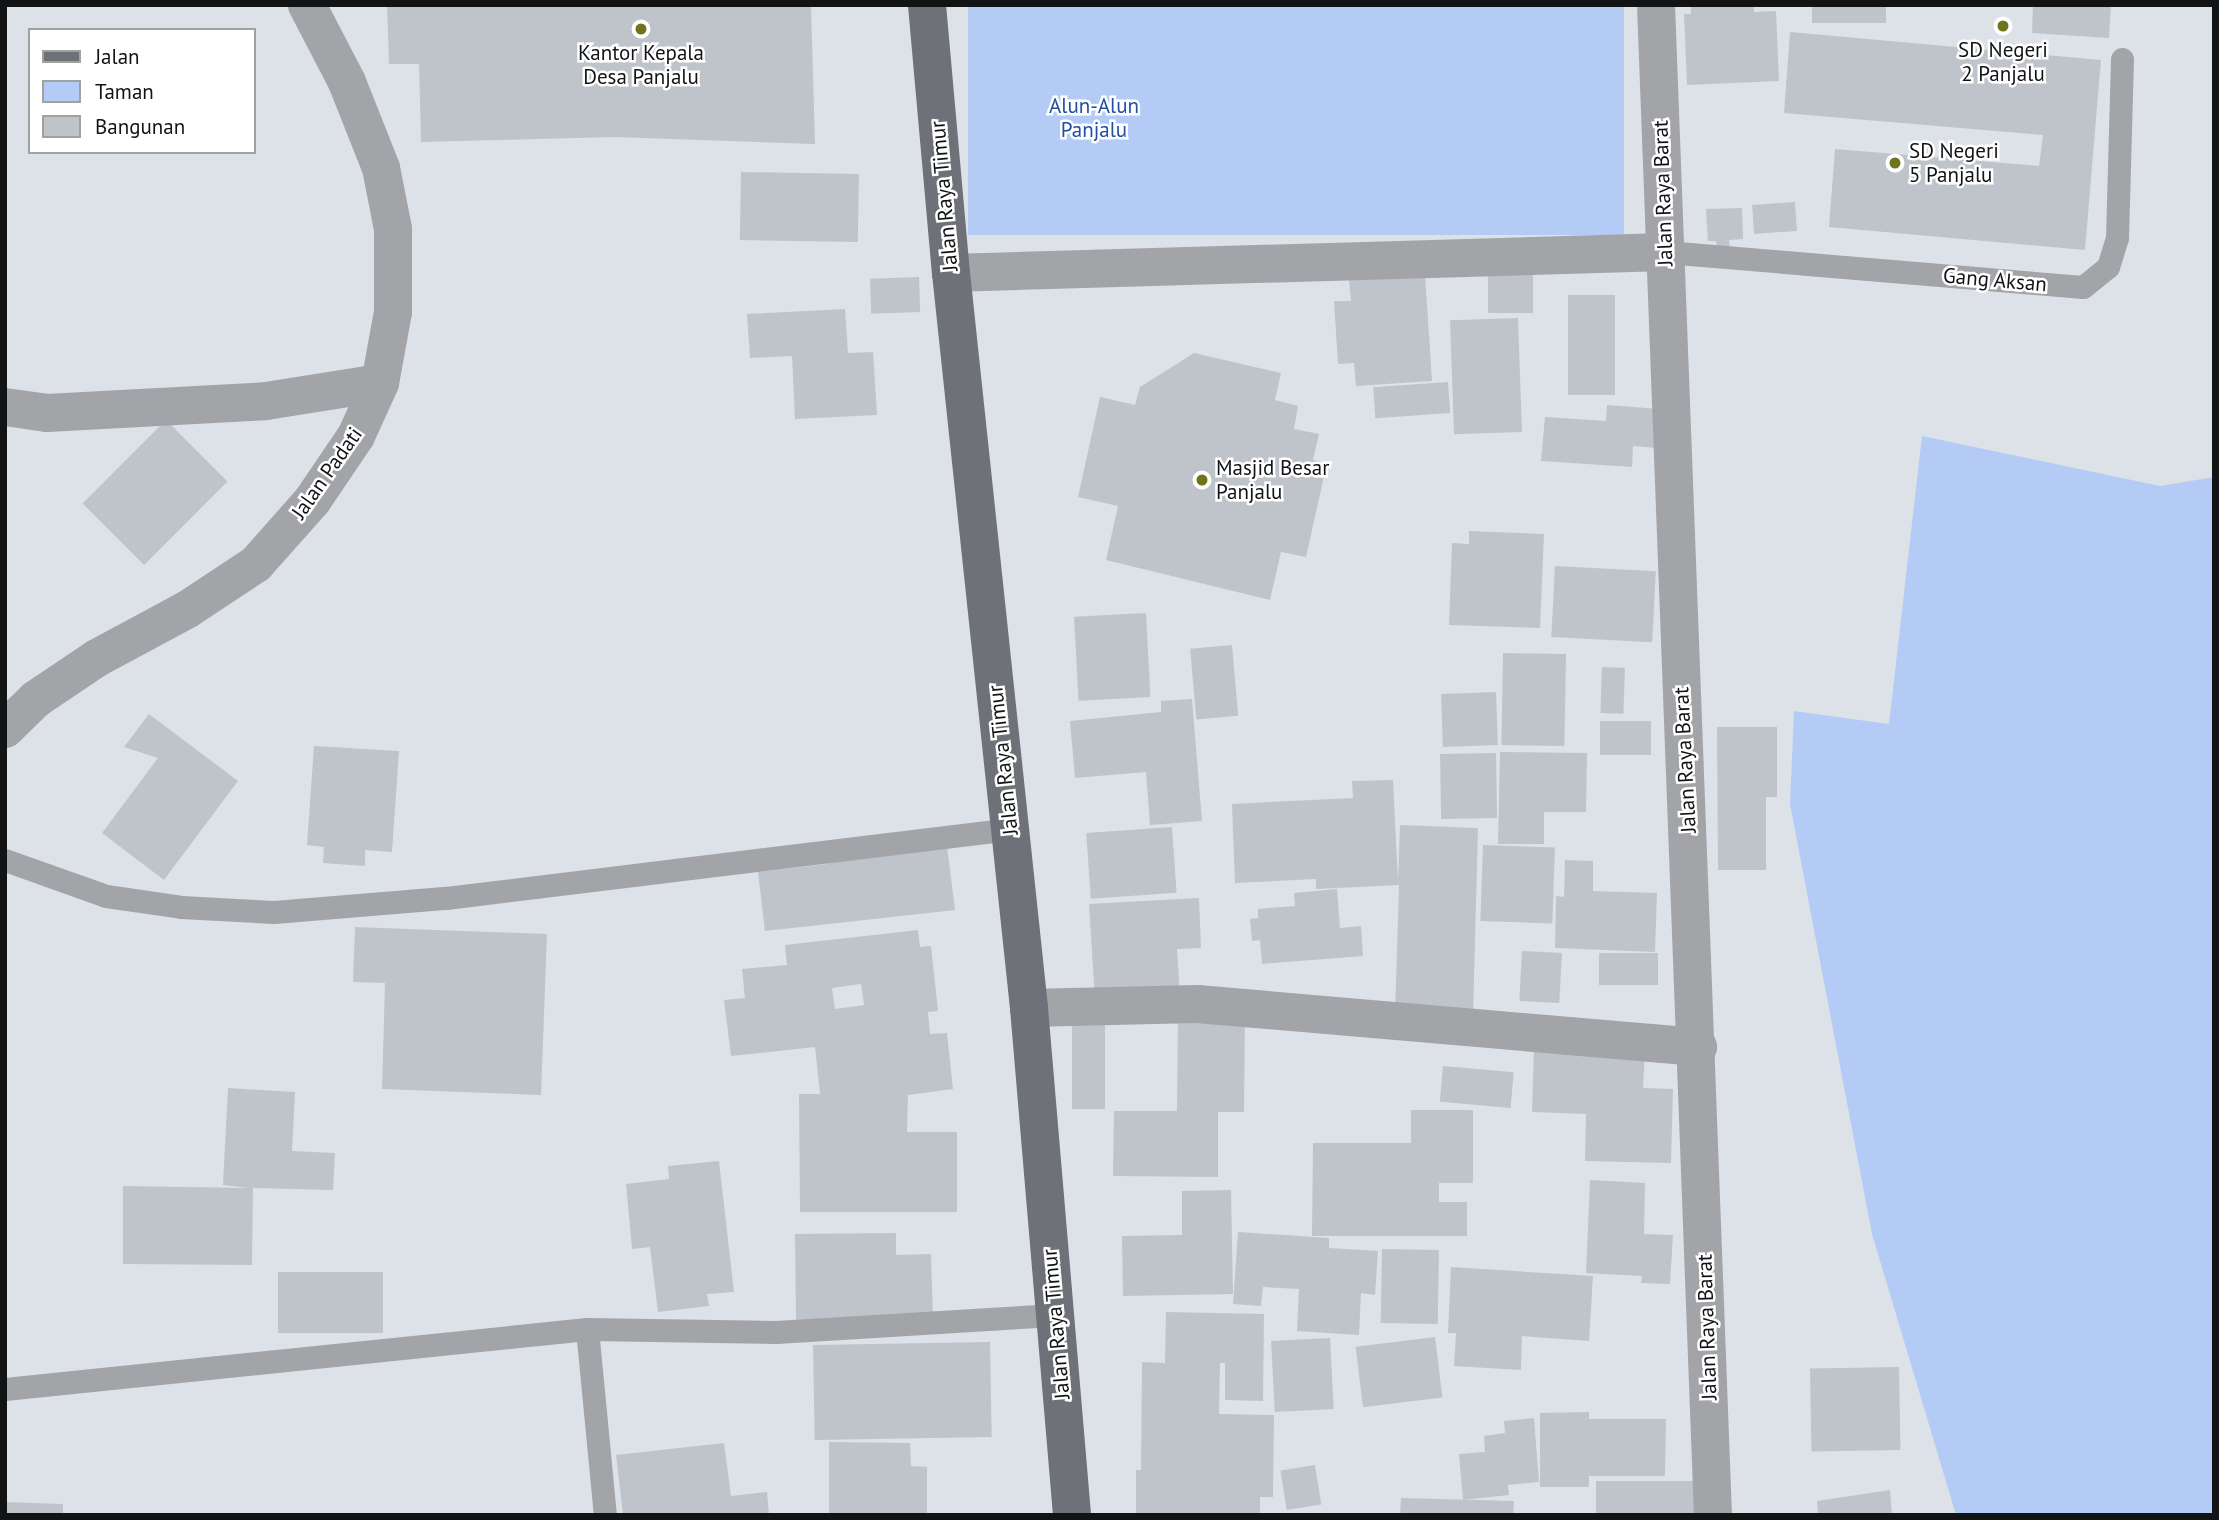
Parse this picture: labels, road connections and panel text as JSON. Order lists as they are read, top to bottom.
{
  "streets": {
    "main road": ["Jalan Raya Timur"],
    "street": ["Jalan Raya Barat", "Jalan Padati"],
    "lane": ["Gang Aksan"]
  },
  "crossings": [
    ["Jalan Raya Barat", "Gang Aksan"]
  ],
  "parks": ["Alun-Alun Panjalu"],
  "places": [
    "SD Negeri 2 Panjalu",
    "Kantor Kepala Desa Panjalu",
    "SD Negeri 5 Panjalu",
    "Masjid Besar Panjalu"
  ],
  "legend": ["Jalan", "Taman", "Bangunan"]
}
